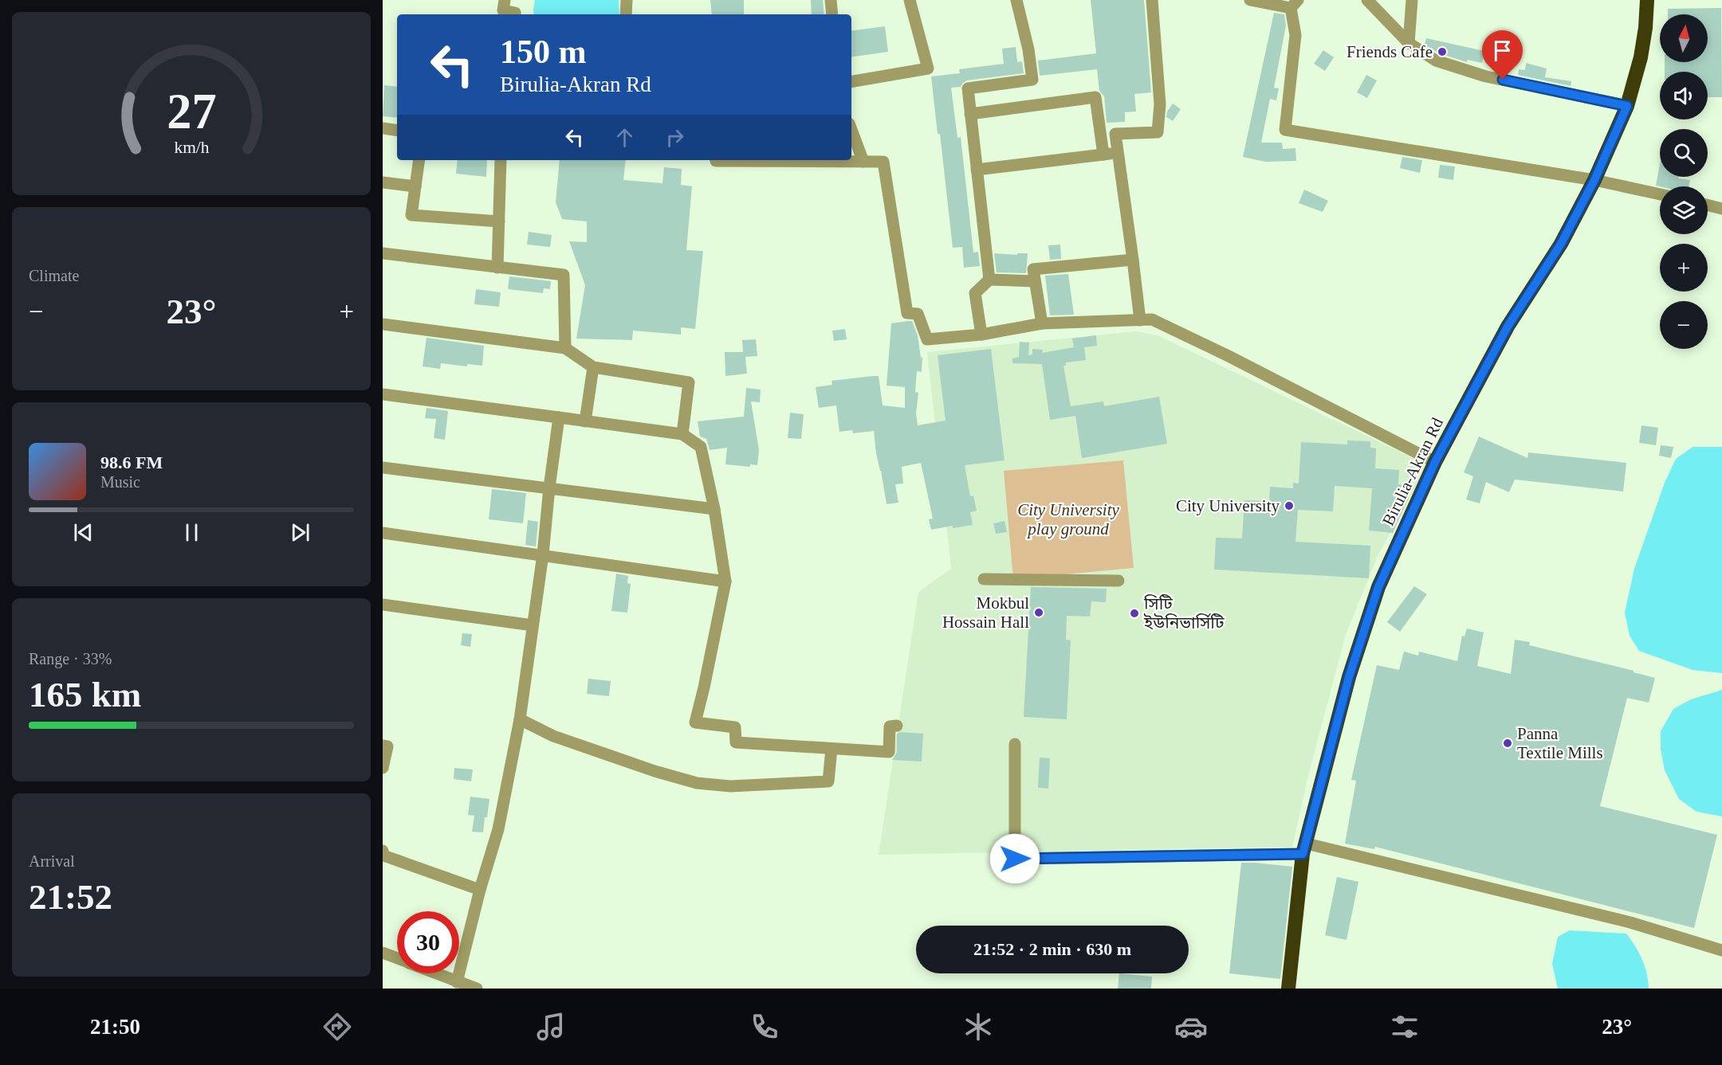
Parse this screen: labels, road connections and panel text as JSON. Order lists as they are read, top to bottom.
{
  "streets": {
    "highway": ["Birulia-Akran Rd"]
  },
  "parks": ["City University play ground"],
  "places": [
    "Friends Cafe",
    "City University",
    "Mokbul Hossain Hall",
    "সিটি ইউনিভার্সিটি",
    "Panna Textile Mills"
  ],
  "north": "top",
  "page": {
    "map_buttons": ["+", "−"],
    "turn": ["150 m", "Birulia-Akran Rd"],
    "tile": [
      "Climate",
      ["Range · 33%", "165 km"],
      ["Arrival", "21:52"]
    ],
    "heat": ["−", "23°", "+"],
    "song": ["98.6 FM", "Music"],
    "limit": "30",
    "trip": "21:52 · 2 min · 630 m",
    "tabs": ["21:50", "23°"],
    "gauge": ["27", "km/h"]
  }
}
